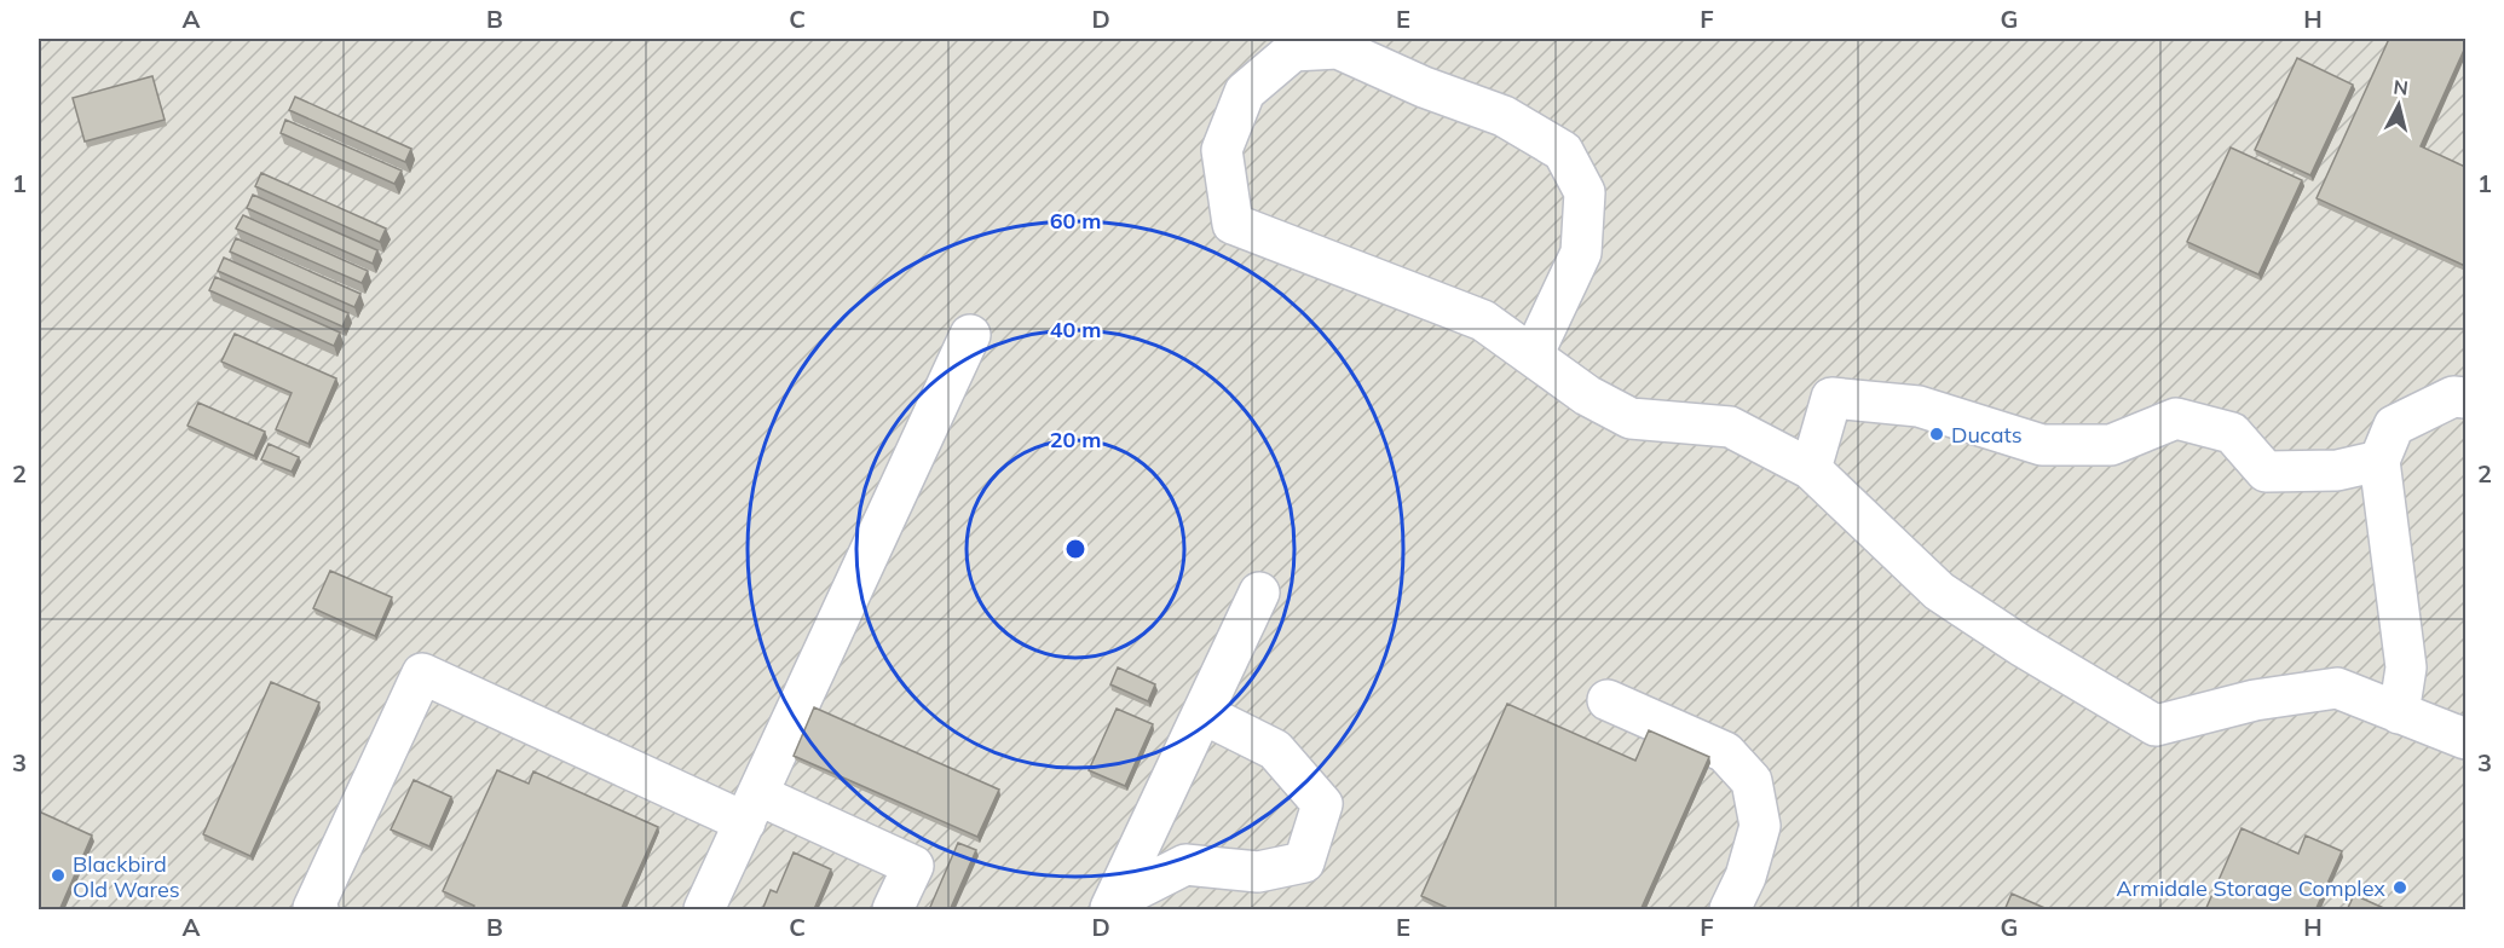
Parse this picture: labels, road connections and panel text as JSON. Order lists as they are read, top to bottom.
{
  "places": ["Ducats", "Blackbird Old Wares", "Armidale Storage Complex"],
  "north": "top",
  "grid": {
    "columns": [
      "A",
      "B",
      "C",
      "D",
      "E",
      "F",
      "G",
      "H"
    ],
    "rows": ["1", "2", "3"]
  },
  "rings": ["60 m", "40 m", "20 m"]
}
